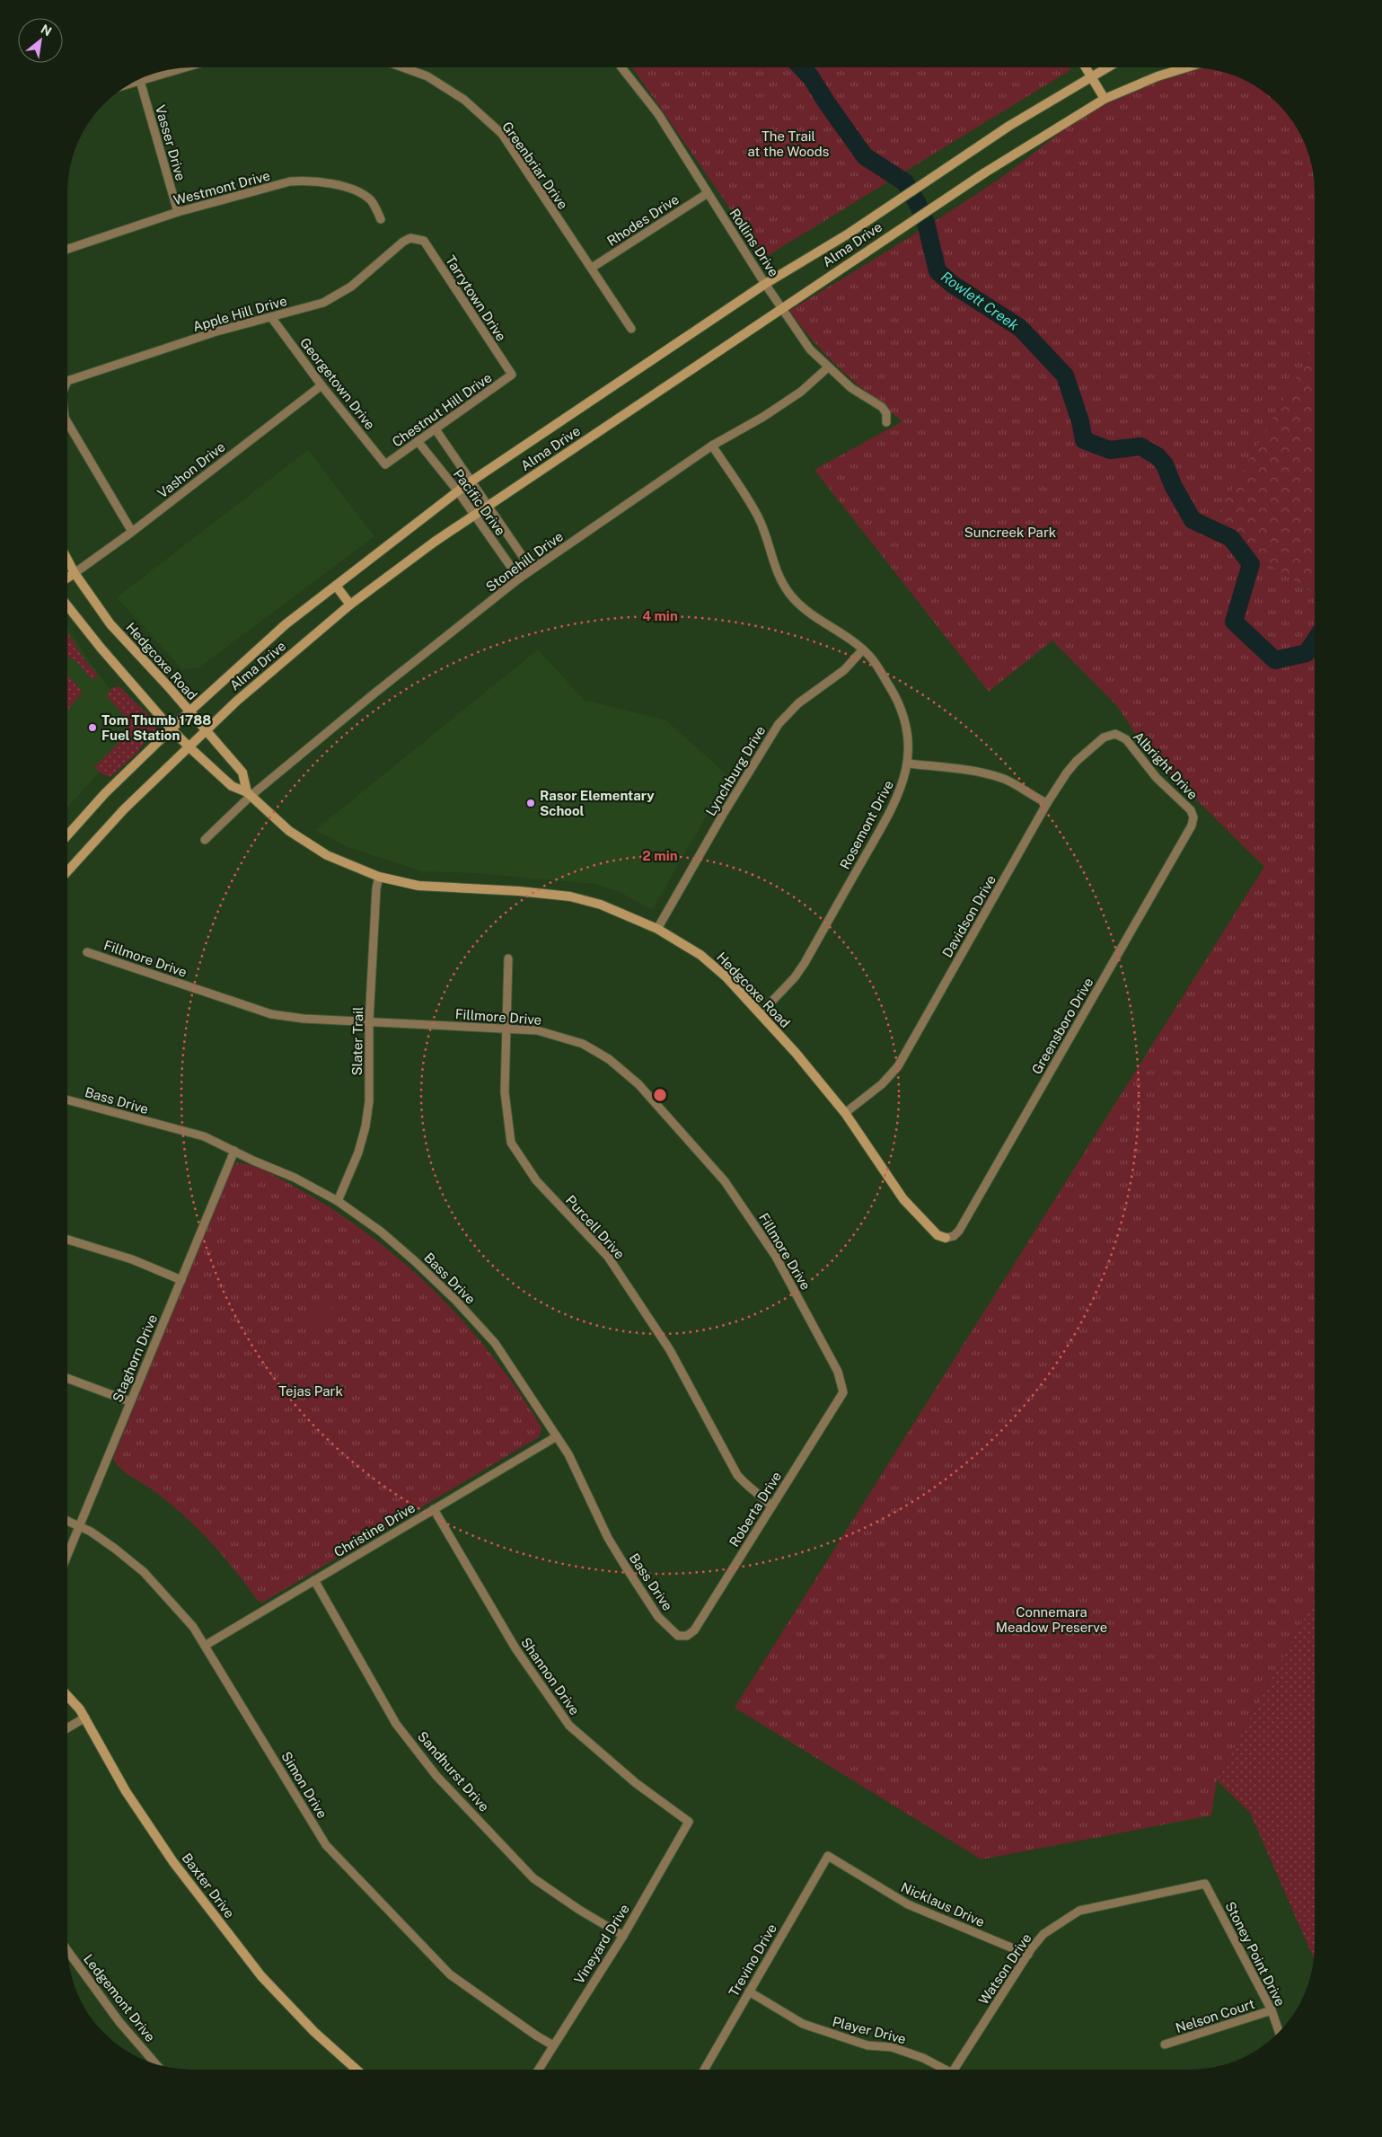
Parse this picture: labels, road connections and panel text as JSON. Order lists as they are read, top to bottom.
{
  "streets": {
    "main road": ["Alma Drive", "Hedgcoxe Road", "Baxter Drive"],
    "street": [
      "Vasser Drive",
      "Greenbriar Drive",
      "Westmont Drive",
      "Rhodes Drive",
      "Rollins Drive",
      "Tarrytown Drive",
      "Apple Hill Drive",
      "Georgetown Drive",
      "Chestnut Hill Drive",
      "Vashon Drive",
      "Pacific Drive",
      "Stonehill Drive",
      "Albright Drive",
      "Lynchburg Drive",
      "Rosemont Drive",
      "Davidson Drive",
      "Fillmore Drive",
      "Greensboro Drive",
      "Slater Trail",
      "Bass Drive",
      "Purcell Drive",
      "Staghorn Drive",
      "Roberta Drive",
      "Christine Drive",
      "Shannon Drive",
      "Sandhurst Drive",
      "Simon Drive",
      "Nicklaus Drive",
      "Vineyard Drive",
      "Stoney Point Drive",
      "Trevino Drive",
      "Watson Drive",
      "Ledgemont Drive",
      "Nelson Court",
      "Player Drive"
    ]
  },
  "crossings": [
    ["Vasser Drive", "Westmont Drive"],
    ["Greenbriar Drive", "Rhodes Drive"],
    ["Rhodes Drive", "Rollins Drive"],
    ["Rollins Drive", "Alma Drive"],
    ["Rollins Drive", "Stonehill Drive"],
    ["Alma Drive", "Pacific Drive"],
    ["Alma Drive", "Hedgcoxe Road"],
    ["Tarrytown Drive", "Apple Hill Drive"],
    ["Tarrytown Drive", "Chestnut Hill Drive"],
    ["Apple Hill Drive", "Georgetown Drive"],
    ["Apple Hill Drive", "Vashon Drive"],
    ["Georgetown Drive", "Chestnut Hill Drive"],
    ["Georgetown Drive", "Vashon Drive"],
    ["Chestnut Hill Drive", "Pacific Drive"],
    ["Vashon Drive", "Hedgcoxe Road"],
    ["Pacific Drive", "Stonehill Drive"],
    ["Stonehill Drive", "Hedgcoxe Road"],
    ["Stonehill Drive", "Rosemont Drive"],
    ["Hedgcoxe Road", "Lynchburg Drive"],
    ["Hedgcoxe Road", "Rosemont Drive"],
    ["Hedgcoxe Road", "Davidson Drive"],
    ["Hedgcoxe Road", "Greensboro Drive"],
    ["Hedgcoxe Road", "Slater Trail"],
    ["Albright Drive", "Davidson Drive"],
    ["Albright Drive", "Greensboro Drive"],
    ["Lynchburg Drive", "Rosemont Drive"],
    ["Fillmore Drive", "Slater Trail"],
    ["Fillmore Drive", "Purcell Drive"],
    ["Fillmore Drive", "Roberta Drive"],
    ["Slater Trail", "Bass Drive"],
    ["Bass Drive", "Staghorn Drive"],
    ["Bass Drive", "Roberta Drive"],
    ["Bass Drive", "Christine Drive"],
    ["Purcell Drive", "Roberta Drive"],
    ["Staghorn Drive", "Simon Drive"],
    ["Christine Drive", "Shannon Drive"],
    ["Christine Drive", "Sandhurst Drive"],
    ["Christine Drive", "Simon Drive"],
    ["Shannon Drive", "Vineyard Drive"],
    ["Sandhurst Drive", "Vineyard Drive"],
    ["Simon Drive", "Vineyard Drive"],
    ["Nicklaus Drive", "Trevino Drive"],
    ["Nicklaus Drive", "Watson Drive"],
    ["Stoney Point Drive", "Watson Drive"],
    ["Stoney Point Drive", "Nelson Court"],
    ["Trevino Drive", "Player Drive"]
  ],
  "water": ["Rowlett Creek"],
  "parks": [
    "The Trail at the Woods",
    "Suncreek Park",
    "Tejas Park",
    "Connemara Meadow Preserve"
  ],
  "places": ["Tom Thumb 1788 Fuel Station", "Rasor Elementary School"],
  "north": "top right",
  "rings": ["4 min", "2 min"]
}
